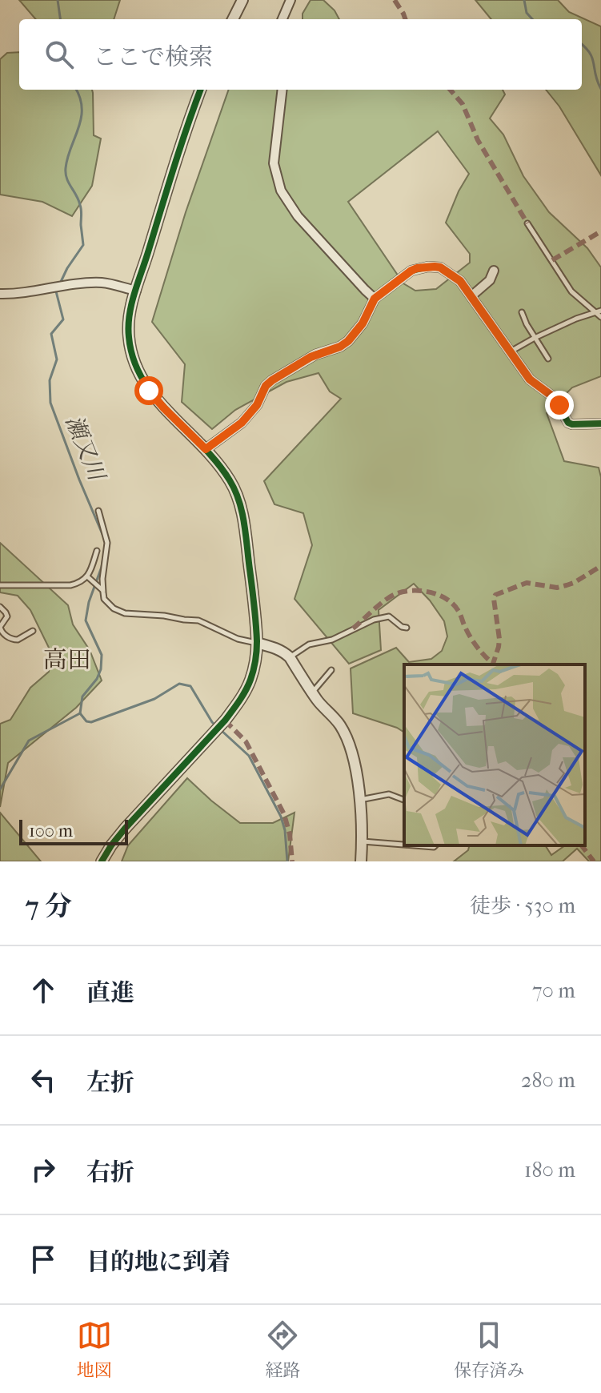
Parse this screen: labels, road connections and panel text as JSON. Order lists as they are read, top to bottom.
{
  "districts": ["高田"],
  "water": ["瀬又川"],
  "scale_bar": "100 m",
  "page": {
    "search": "ここで検索",
    "scale": "100 m",
    "heading": ["7 分", "徒歩 · 530 m"],
    "list": [
      ["直進", "70 m"],
      ["左折", "280 m"],
      ["右折", "180 m"],
      "目的地に到着"
    ],
    "nav": ["地図", "経路", "保存済み"]
  }
}
